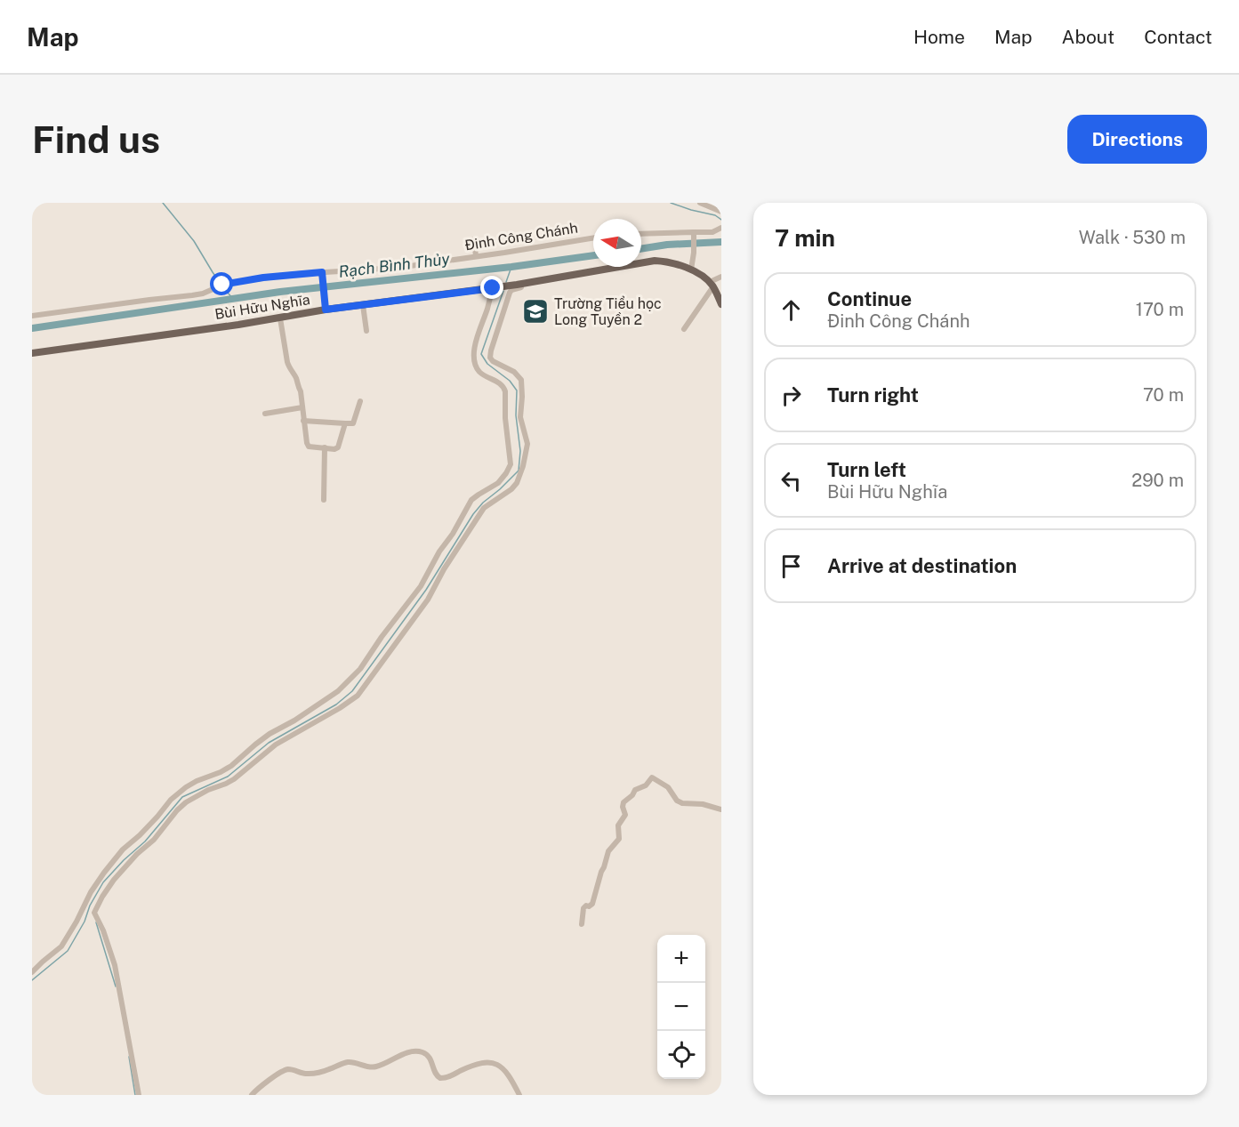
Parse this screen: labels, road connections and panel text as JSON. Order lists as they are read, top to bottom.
{
  "streets": {
    "main road": ["Bùi Hữu Nghĩa"],
    "street": ["Đinh Công Chánh"]
  },
  "water": ["Rạch Bình Thủy"],
  "places": {
    "school or university": ["Trường Tiểu học Long Tuyền 2"]
  },
  "north": "left",
  "page": {
    "header": "Map",
    "nav": [
      "Home",
      "Map",
      "About",
      "Contact"
    ],
    "buttons": "Directions",
    "title": "Find us",
    "heading": ["7 min", "Walk · 530 m"],
    "list": [
      ["Continue", "Đinh Công Chánh", "170 m"],
      ["Turn right", "70 m"],
      ["Turn left", "Bùi Hữu Nghĩa", "290 m"],
      "Arrive at destination"
    ],
    "map_buttons": ["+", "−"]
  }
}
